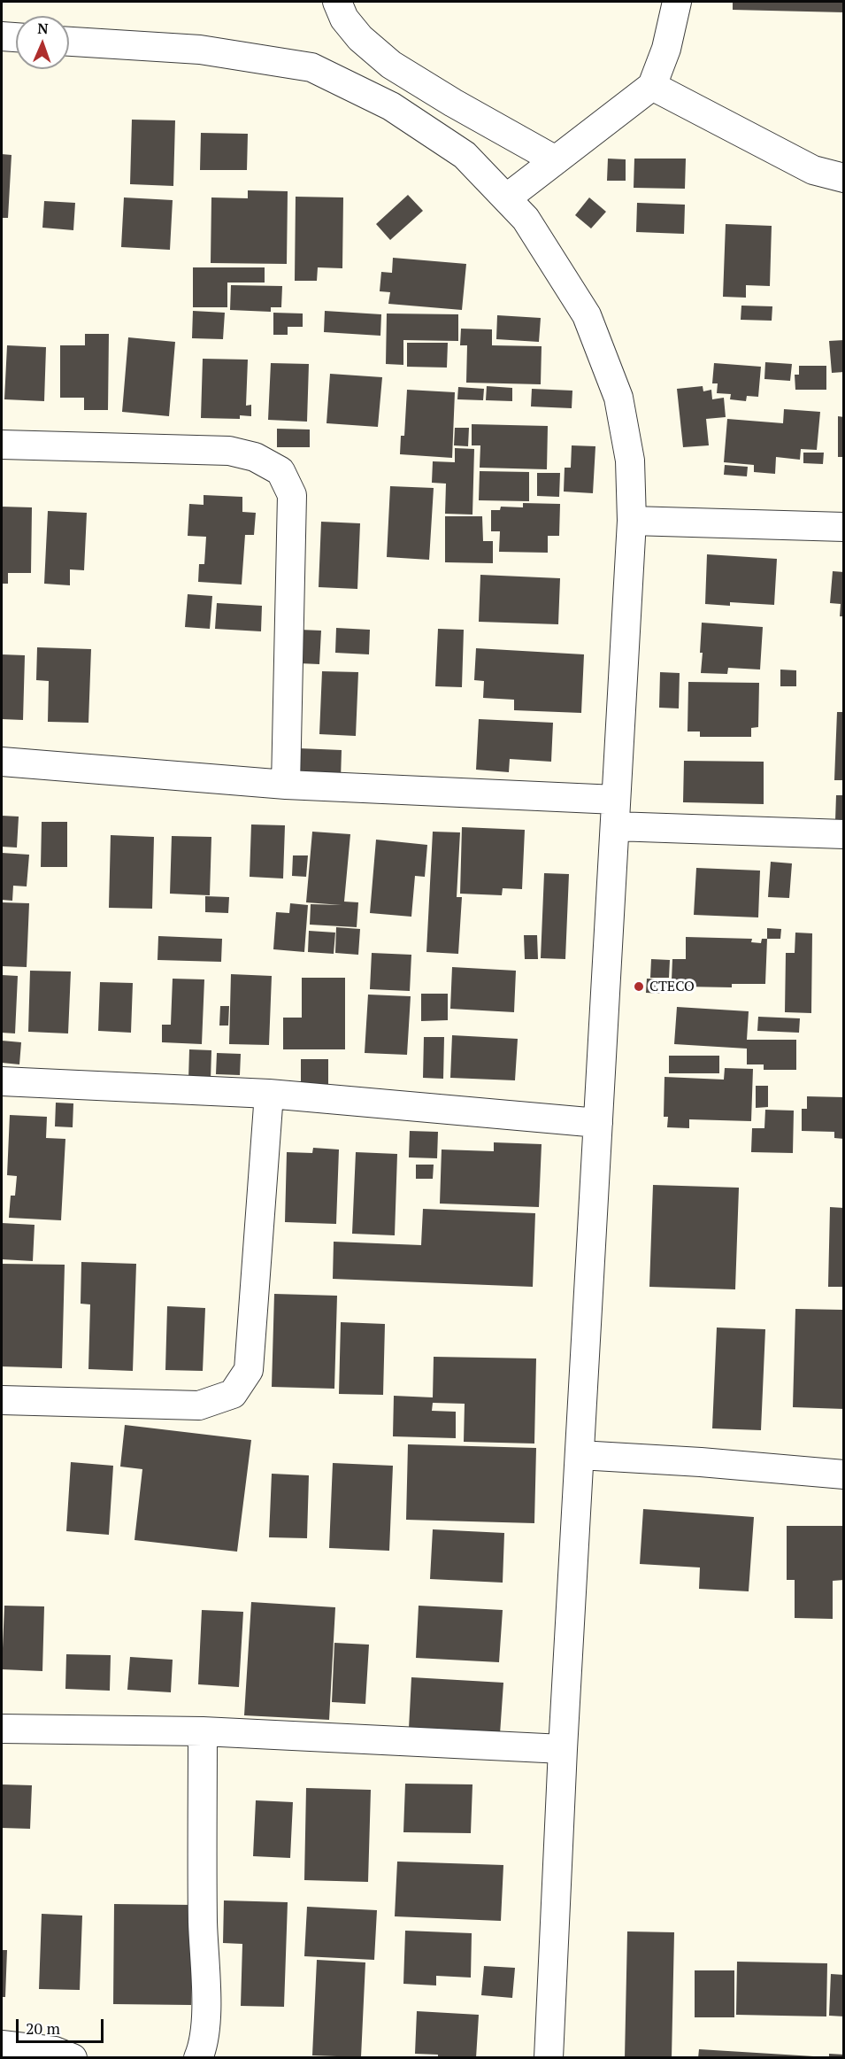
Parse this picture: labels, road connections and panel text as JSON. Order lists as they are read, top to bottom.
{
  "places": ["CTECO"],
  "scale_bar": "20 m",
  "north": "top"
}
